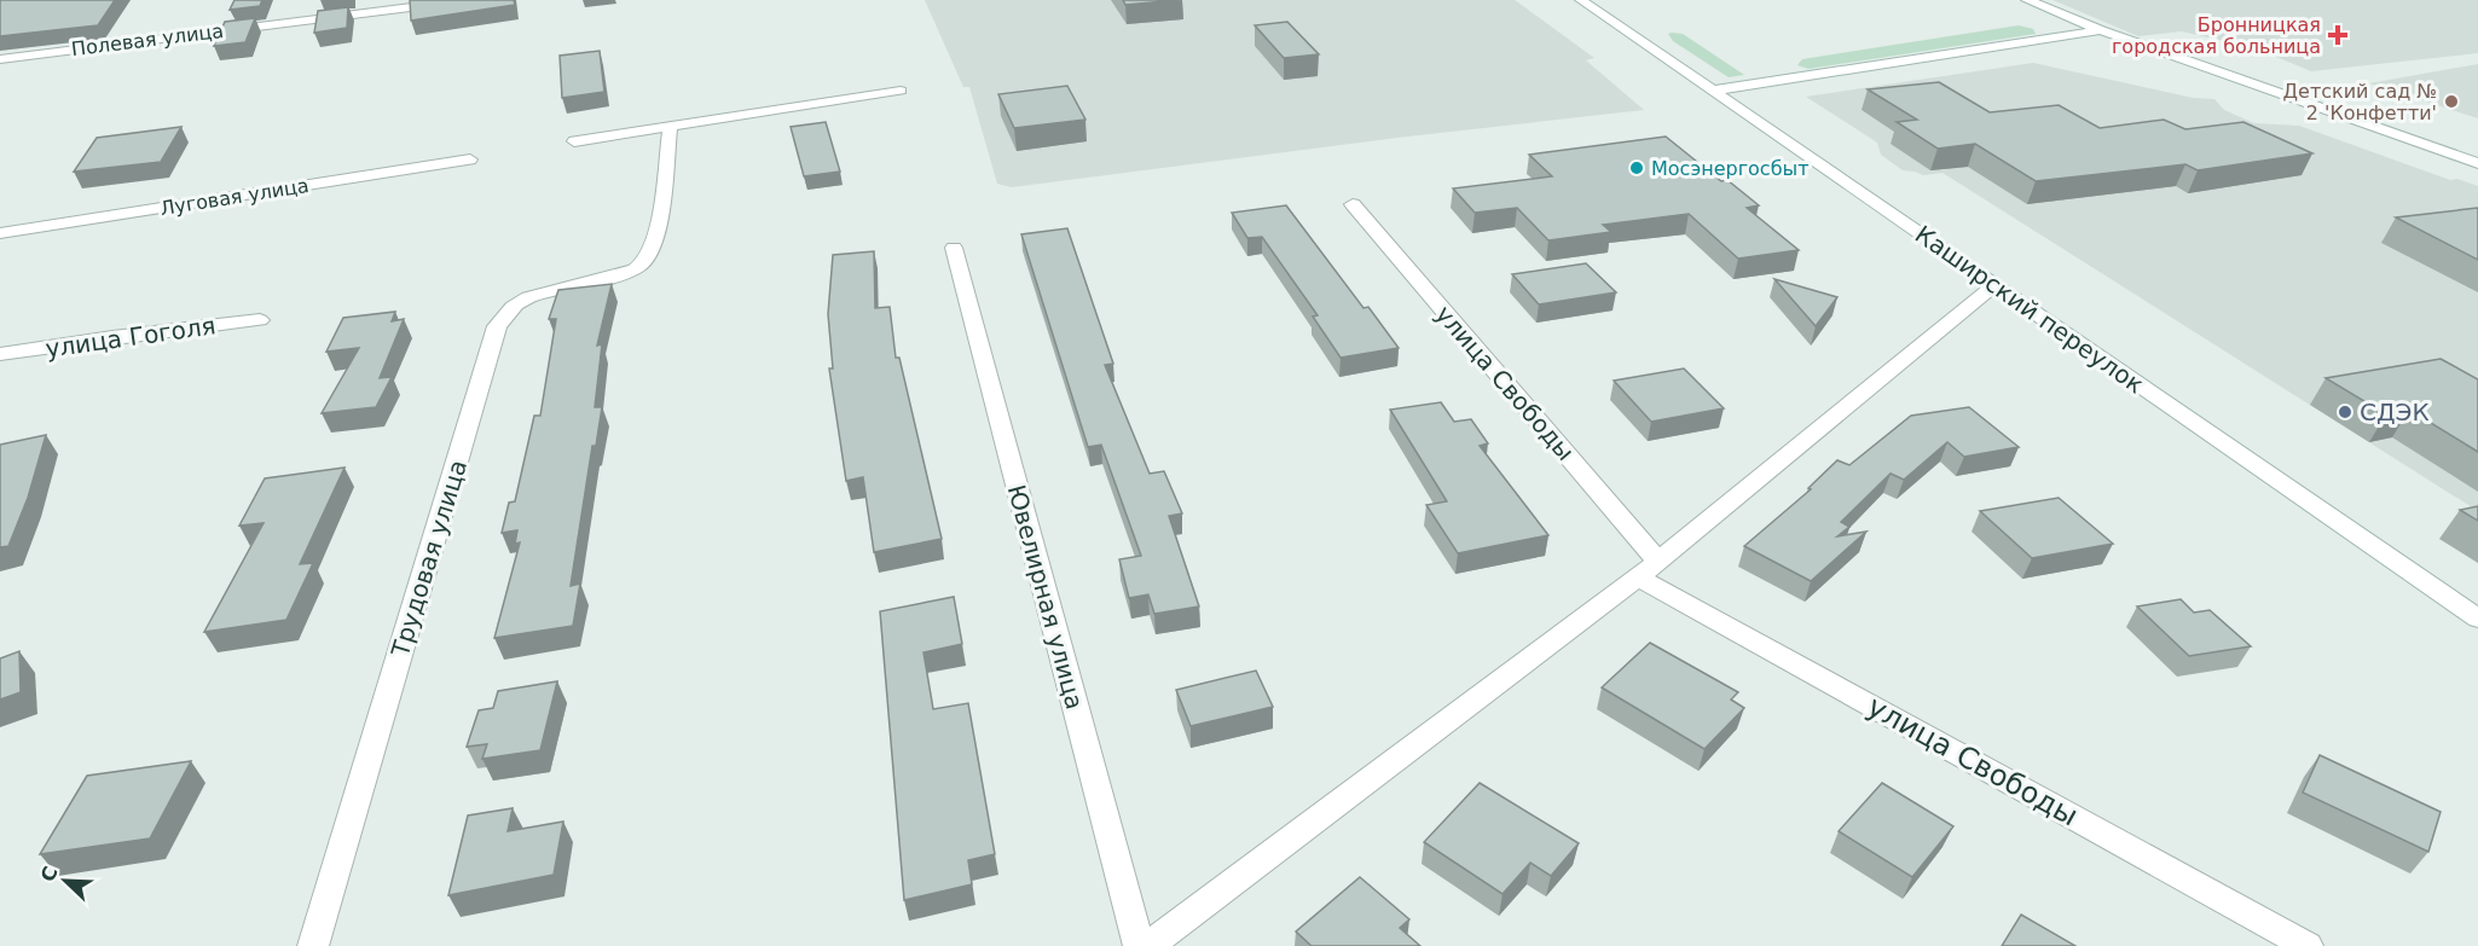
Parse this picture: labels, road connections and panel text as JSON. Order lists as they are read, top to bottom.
{
  "streets": {
    "street": [
      "Полевая улица",
      "Луговая улица",
      "Каширский переулок",
      "улица Гоголя",
      "улица Свободы",
      "Трудовая улица",
      "Ювелирная улица"
    ]
  },
  "places": {
    "health": ["Бронницкая городская больница"],
    "other": ["Детский сад № 2 'Конфетти'", "Мосэнергосбыт", "СДЭК"]
  },
  "north": "top left"
}
